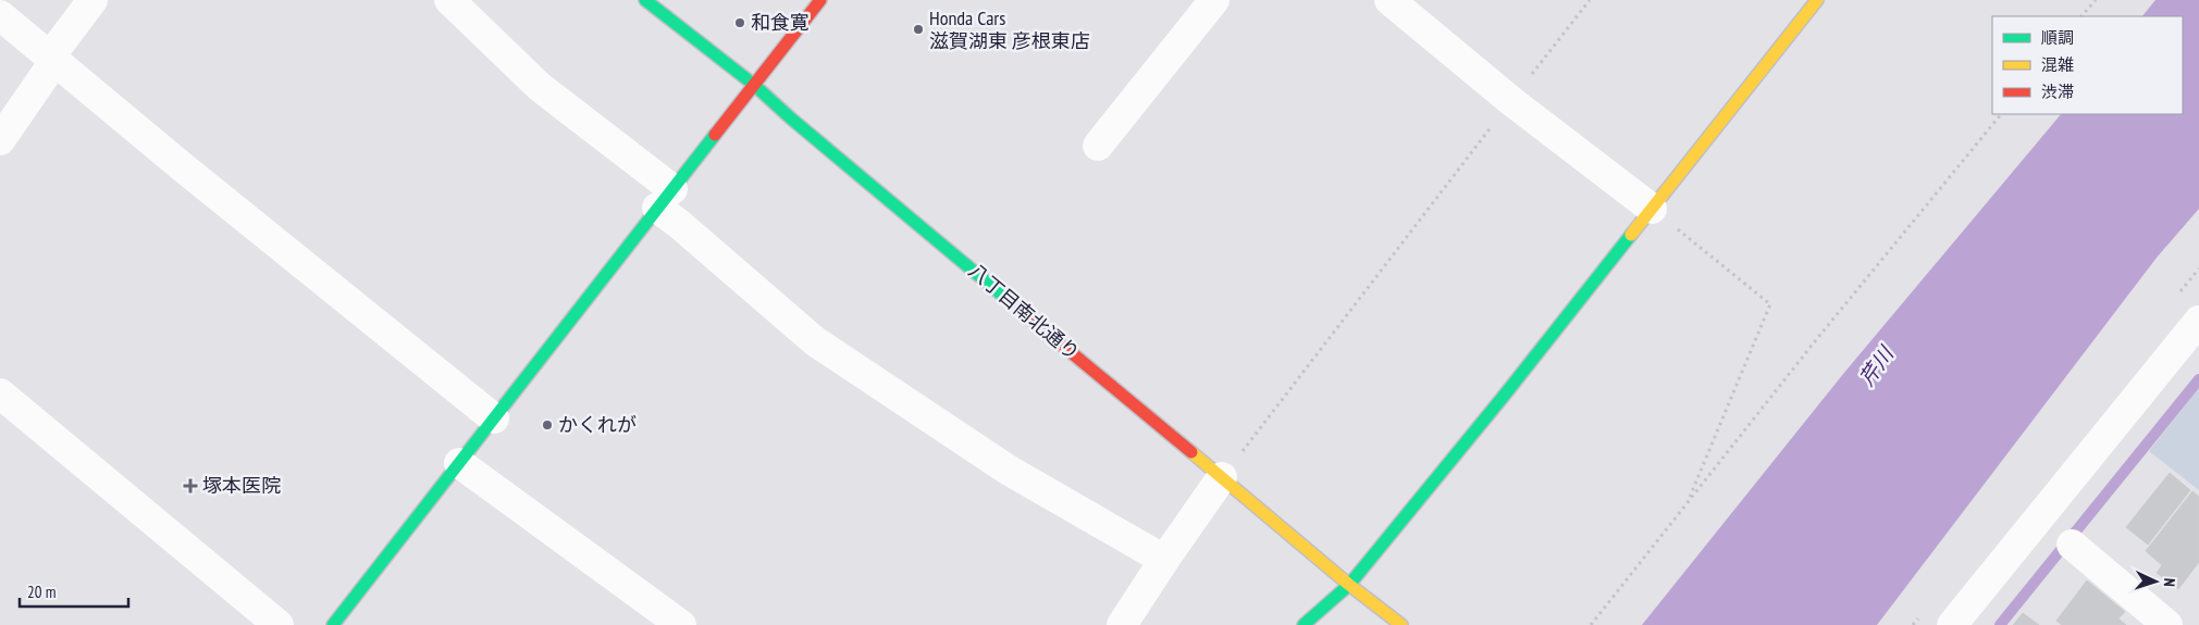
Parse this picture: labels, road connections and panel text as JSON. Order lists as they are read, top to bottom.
{
  "streets": {
    "street": ["八丁目南北通り"]
  },
  "water": ["芹川"],
  "places": {
    "other": ["和食寛", "Honda Cars 滋賀湖東 彦根東店", "かくれが"],
    "health": ["塚本医院"]
  },
  "legend": ["順調", "混雑", "渋滞"],
  "scale_bar": "20 m",
  "north": "right"
}
